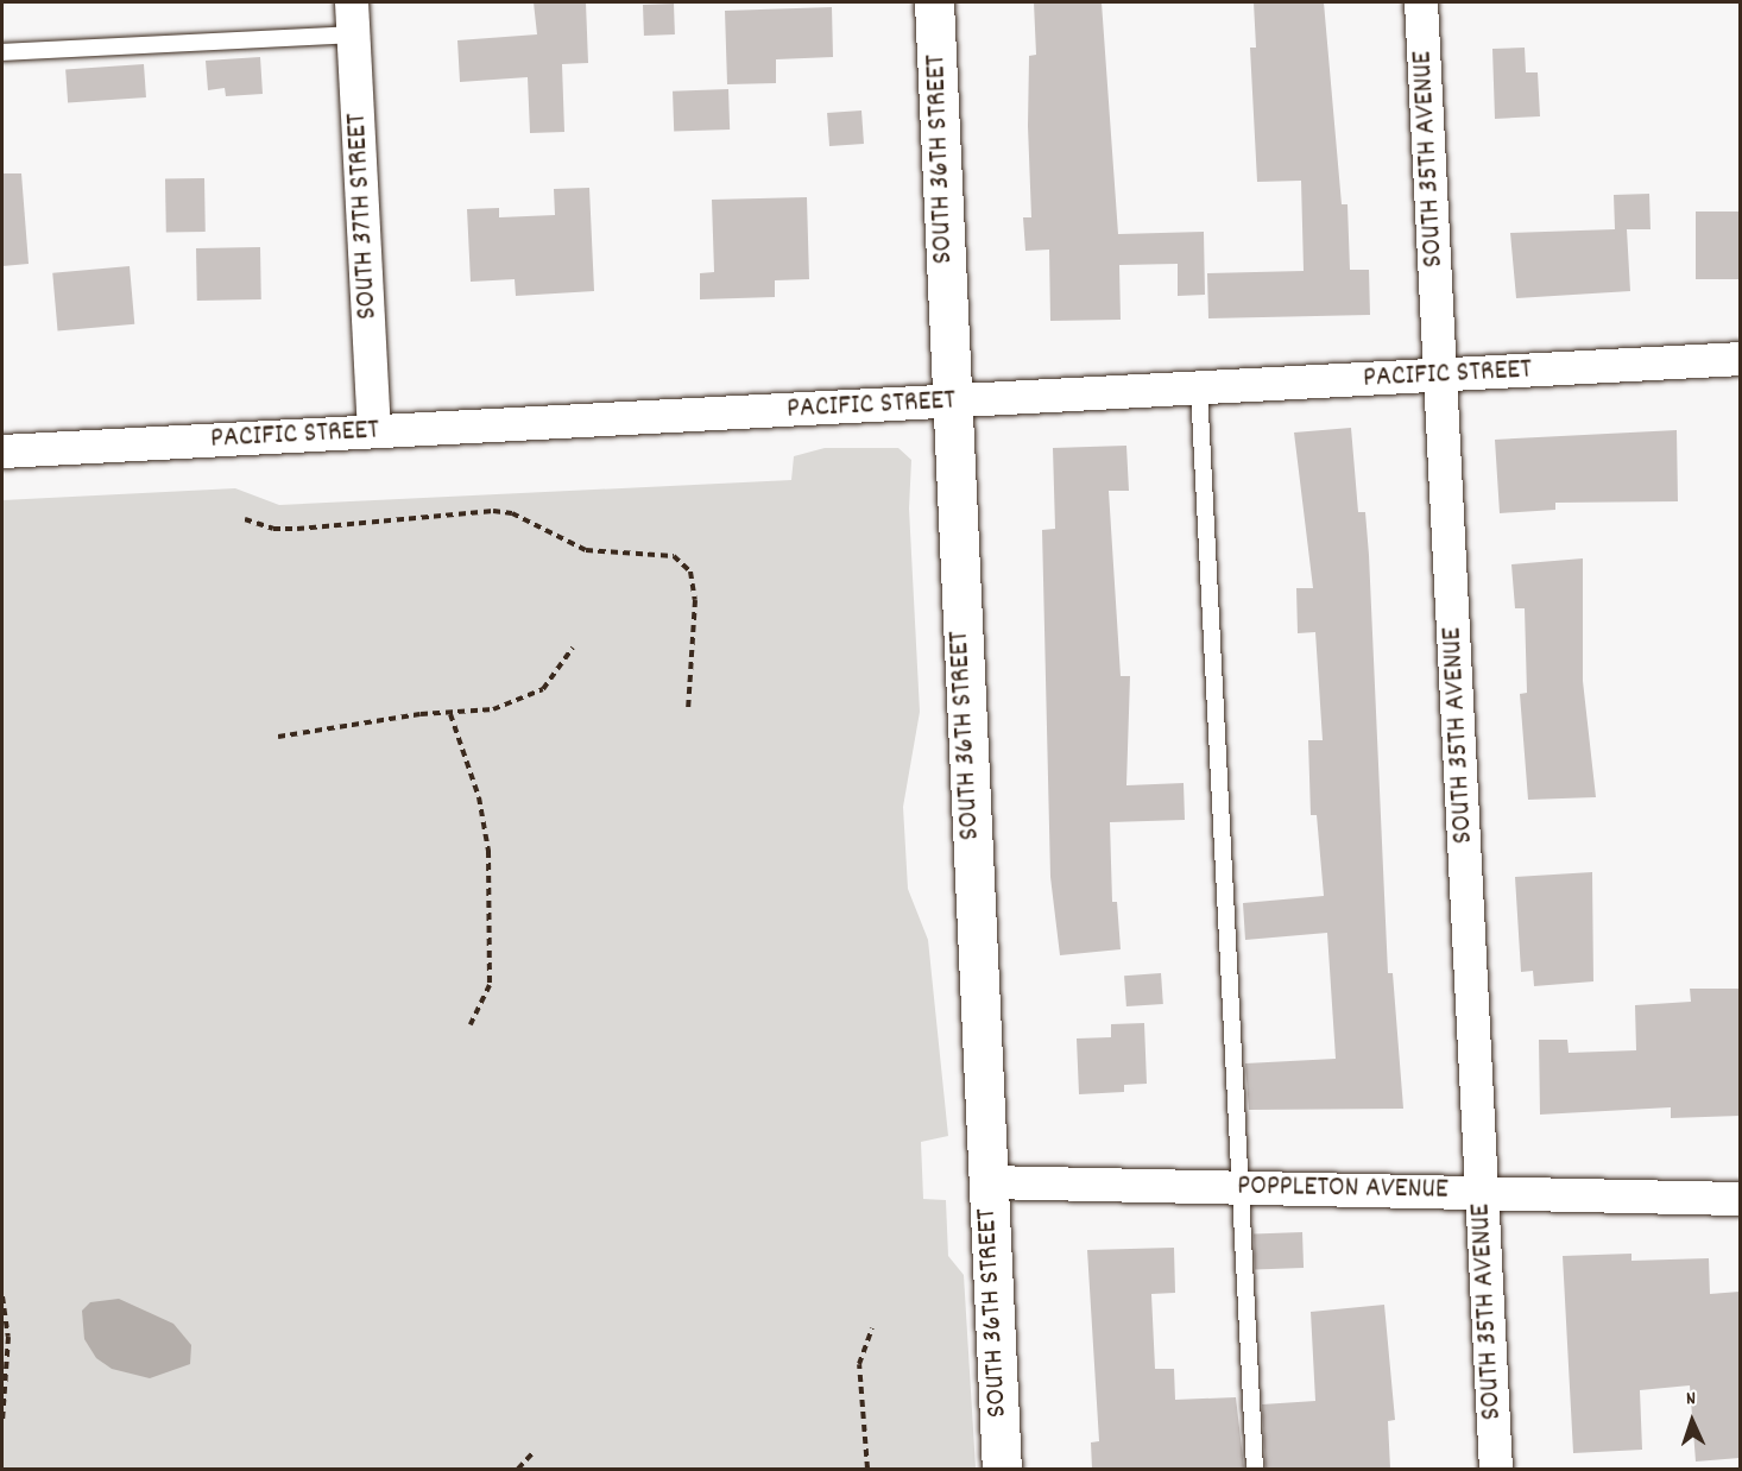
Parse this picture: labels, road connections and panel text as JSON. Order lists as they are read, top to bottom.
{
  "streets": {
    "street": [
      "SOUTH 36TH STREET",
      "SOUTH 35TH AVENUE",
      "SOUTH 37TH STREET",
      "PACIFIC STREET",
      "POPPLETON AVENUE"
    ]
  },
  "crossings": [
    ["SOUTH 36TH STREET", "PACIFIC STREET"],
    ["SOUTH 36TH STREET", "POPPLETON AVENUE"],
    ["SOUTH 35TH AVENUE", "PACIFIC STREET"],
    ["SOUTH 35TH AVENUE", "POPPLETON AVENUE"],
    ["SOUTH 37TH STREET", "PACIFIC STREET"]
  ],
  "north": "top"
}
